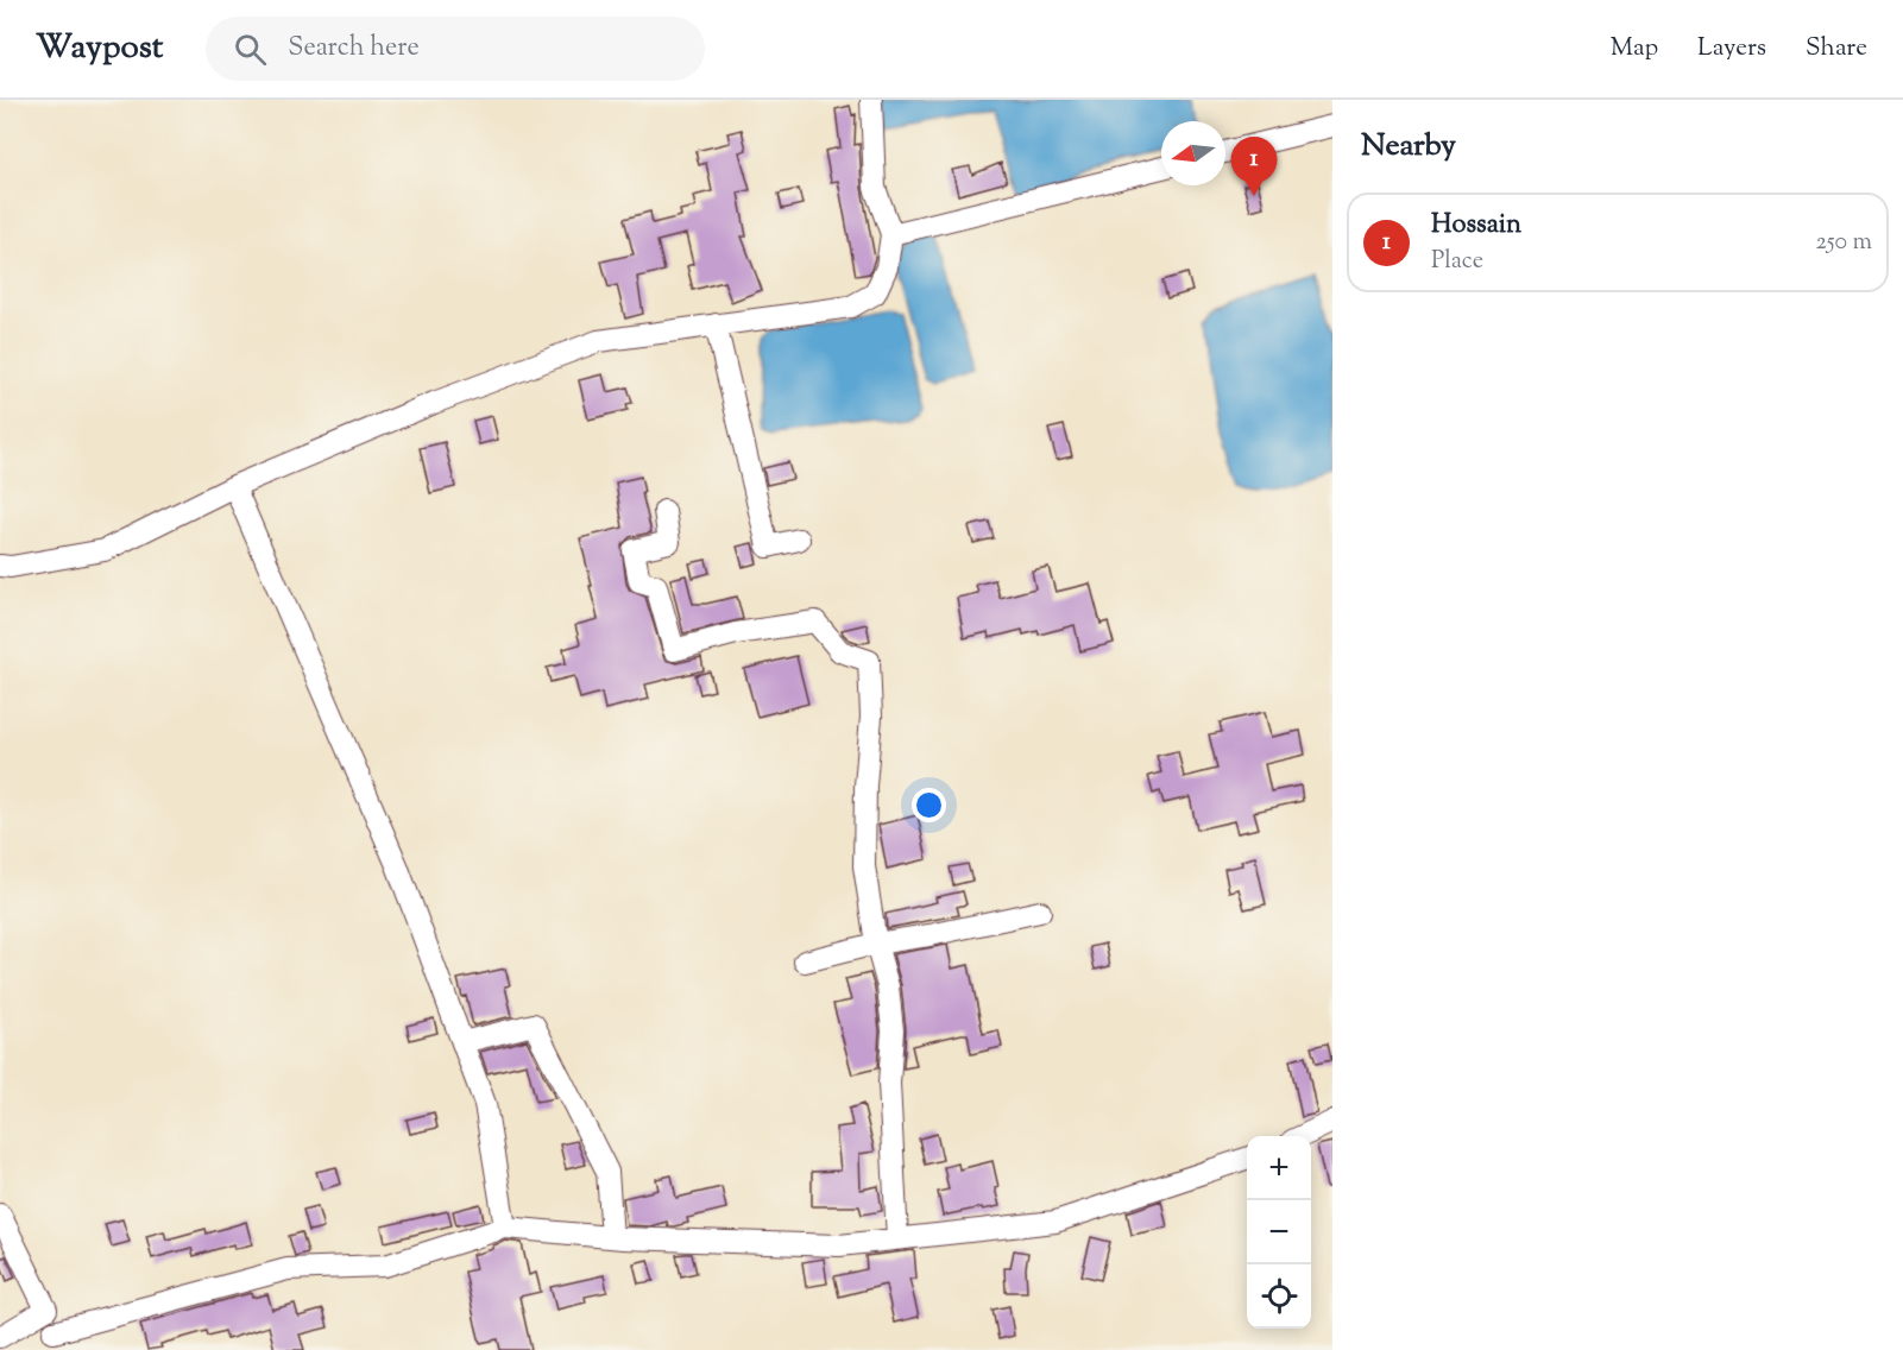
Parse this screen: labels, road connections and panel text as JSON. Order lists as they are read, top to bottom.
{
  "north": "left",
  "page": {
    "header": "Waypost",
    "search": "Search here",
    "nav": ["Map", "Layers", "Share"],
    "heading": "Nearby",
    "pins": "1",
    "list": [
      {
        "mark": "1",
        "name": "Hossain",
        "note": "Place",
        "value": "250 m"
      }
    ],
    "map_buttons": ["+", "−"]
  }
}
